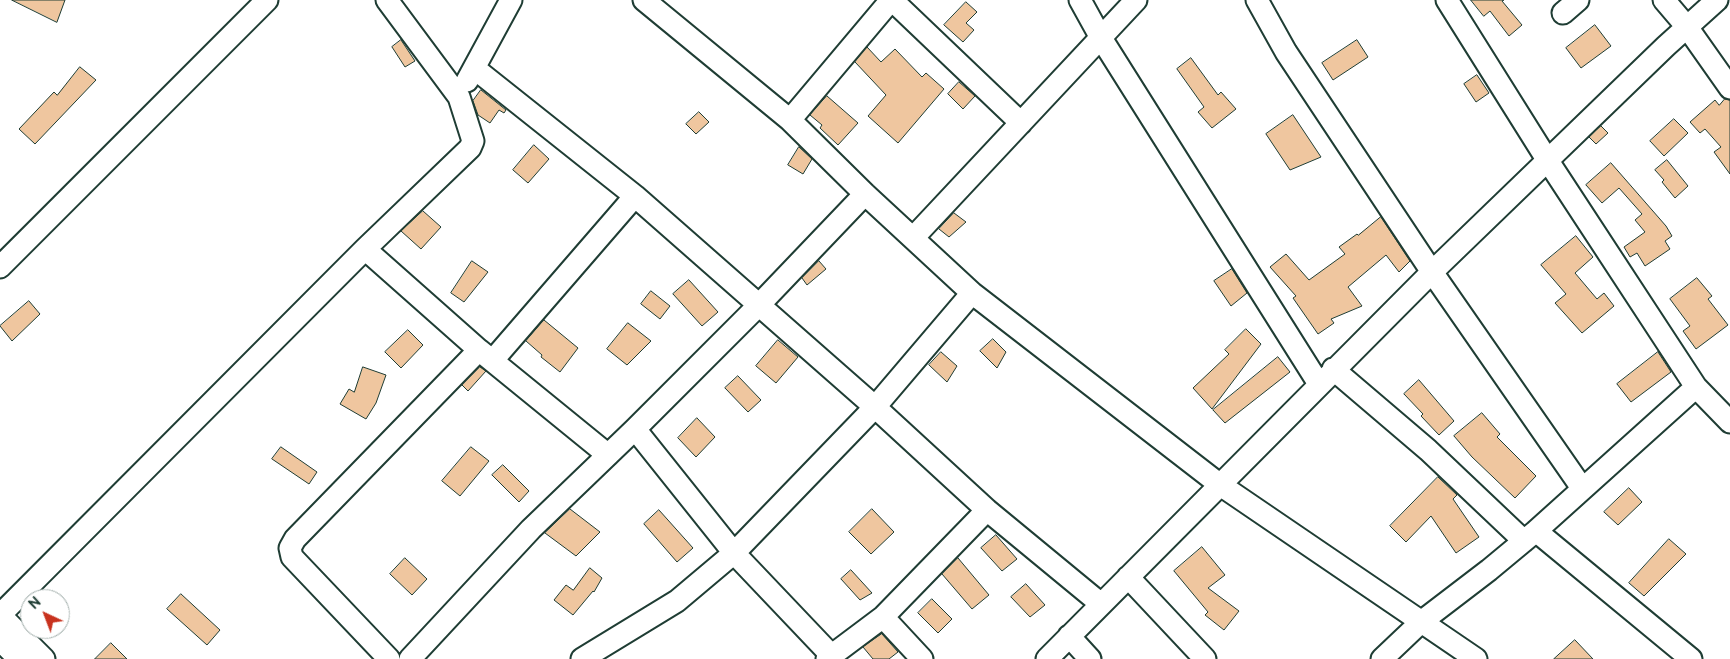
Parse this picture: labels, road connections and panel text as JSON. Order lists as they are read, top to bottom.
{
  "north": "top left"
}
